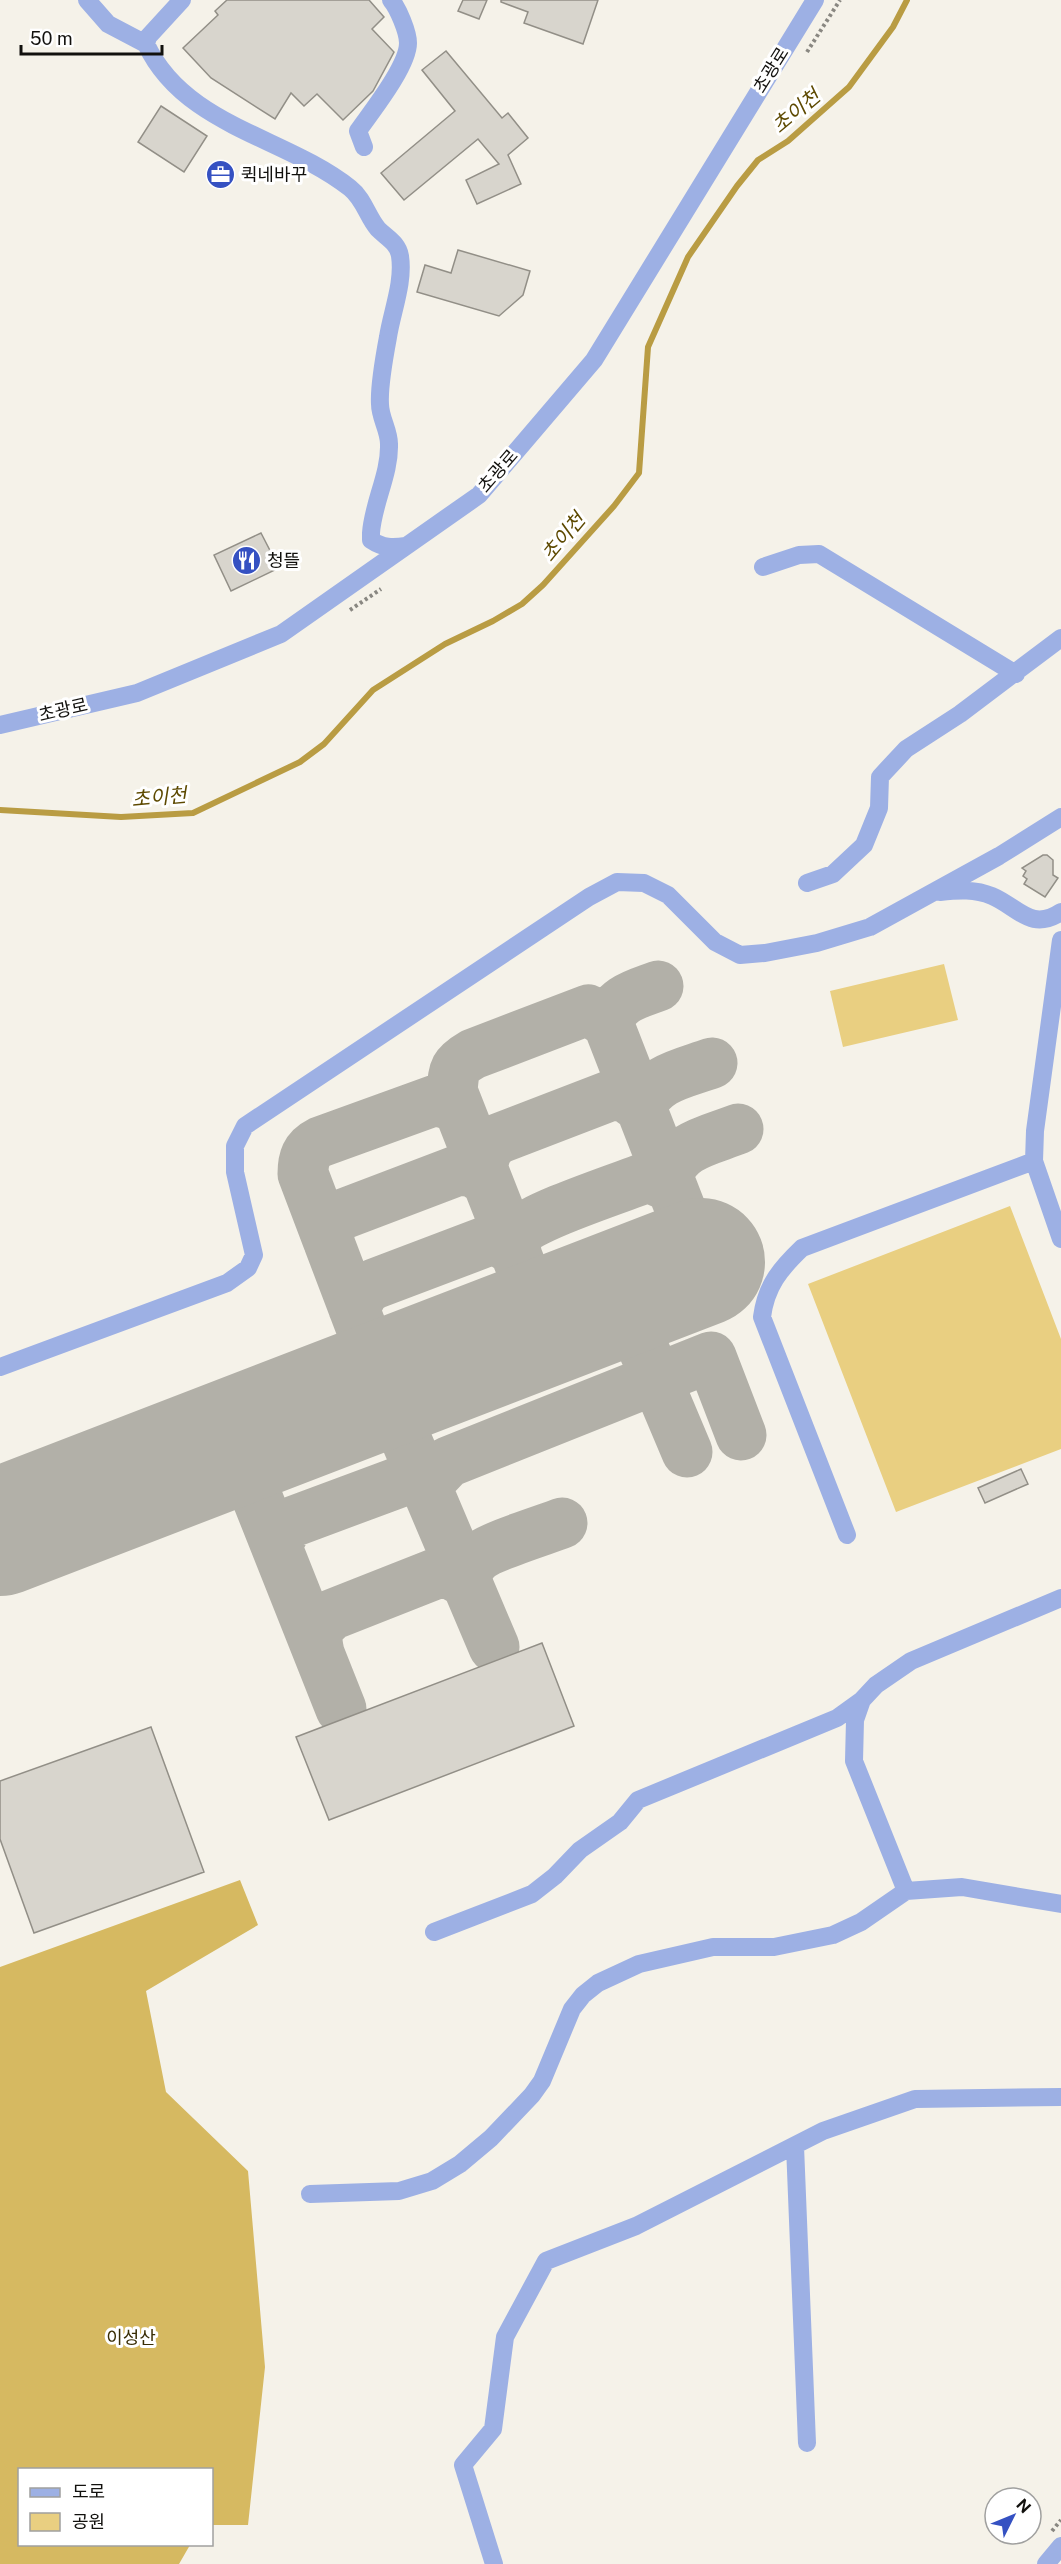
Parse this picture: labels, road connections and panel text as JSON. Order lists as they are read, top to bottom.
{
  "streets": {
    "street": ["초광로"]
  },
  "water": ["초이천"],
  "parks": ["이성산"],
  "places": {
    "office": ["퀵네바꾸"],
    "restaurant": ["청뜰"]
  },
  "legend": ["도로", "공원"],
  "scale_bar": "50 m",
  "north": "top right"
}
